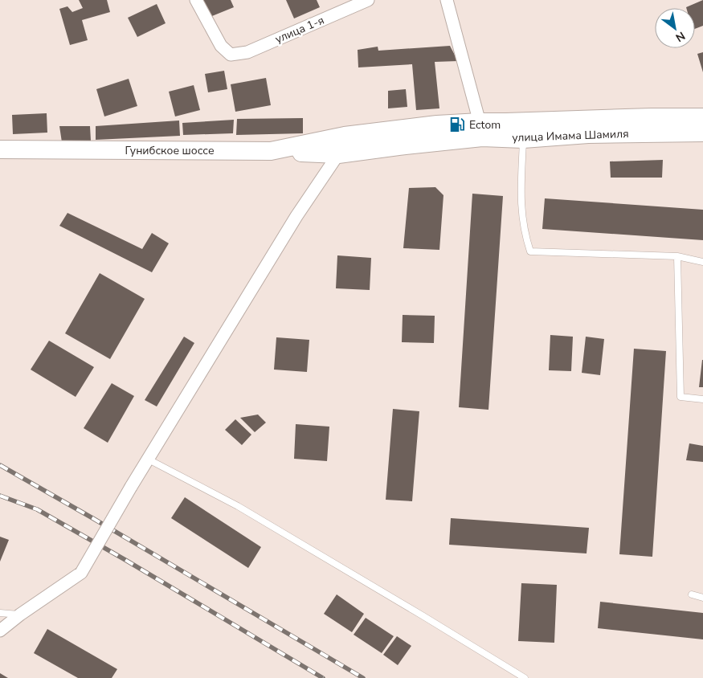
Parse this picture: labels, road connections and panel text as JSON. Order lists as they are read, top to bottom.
{
  "streets": {
    "main road": ["улица Имама Шамиля", "Гунибское шоссе"],
    "street": ["улица 1-я"]
  },
  "crossings": [
    ["улица Имама Шамиля", "Гунибское шоссе"]
  ],
  "places": {
    "fuel station": ["Ectom"]
  },
  "north": "bottom right"
}
